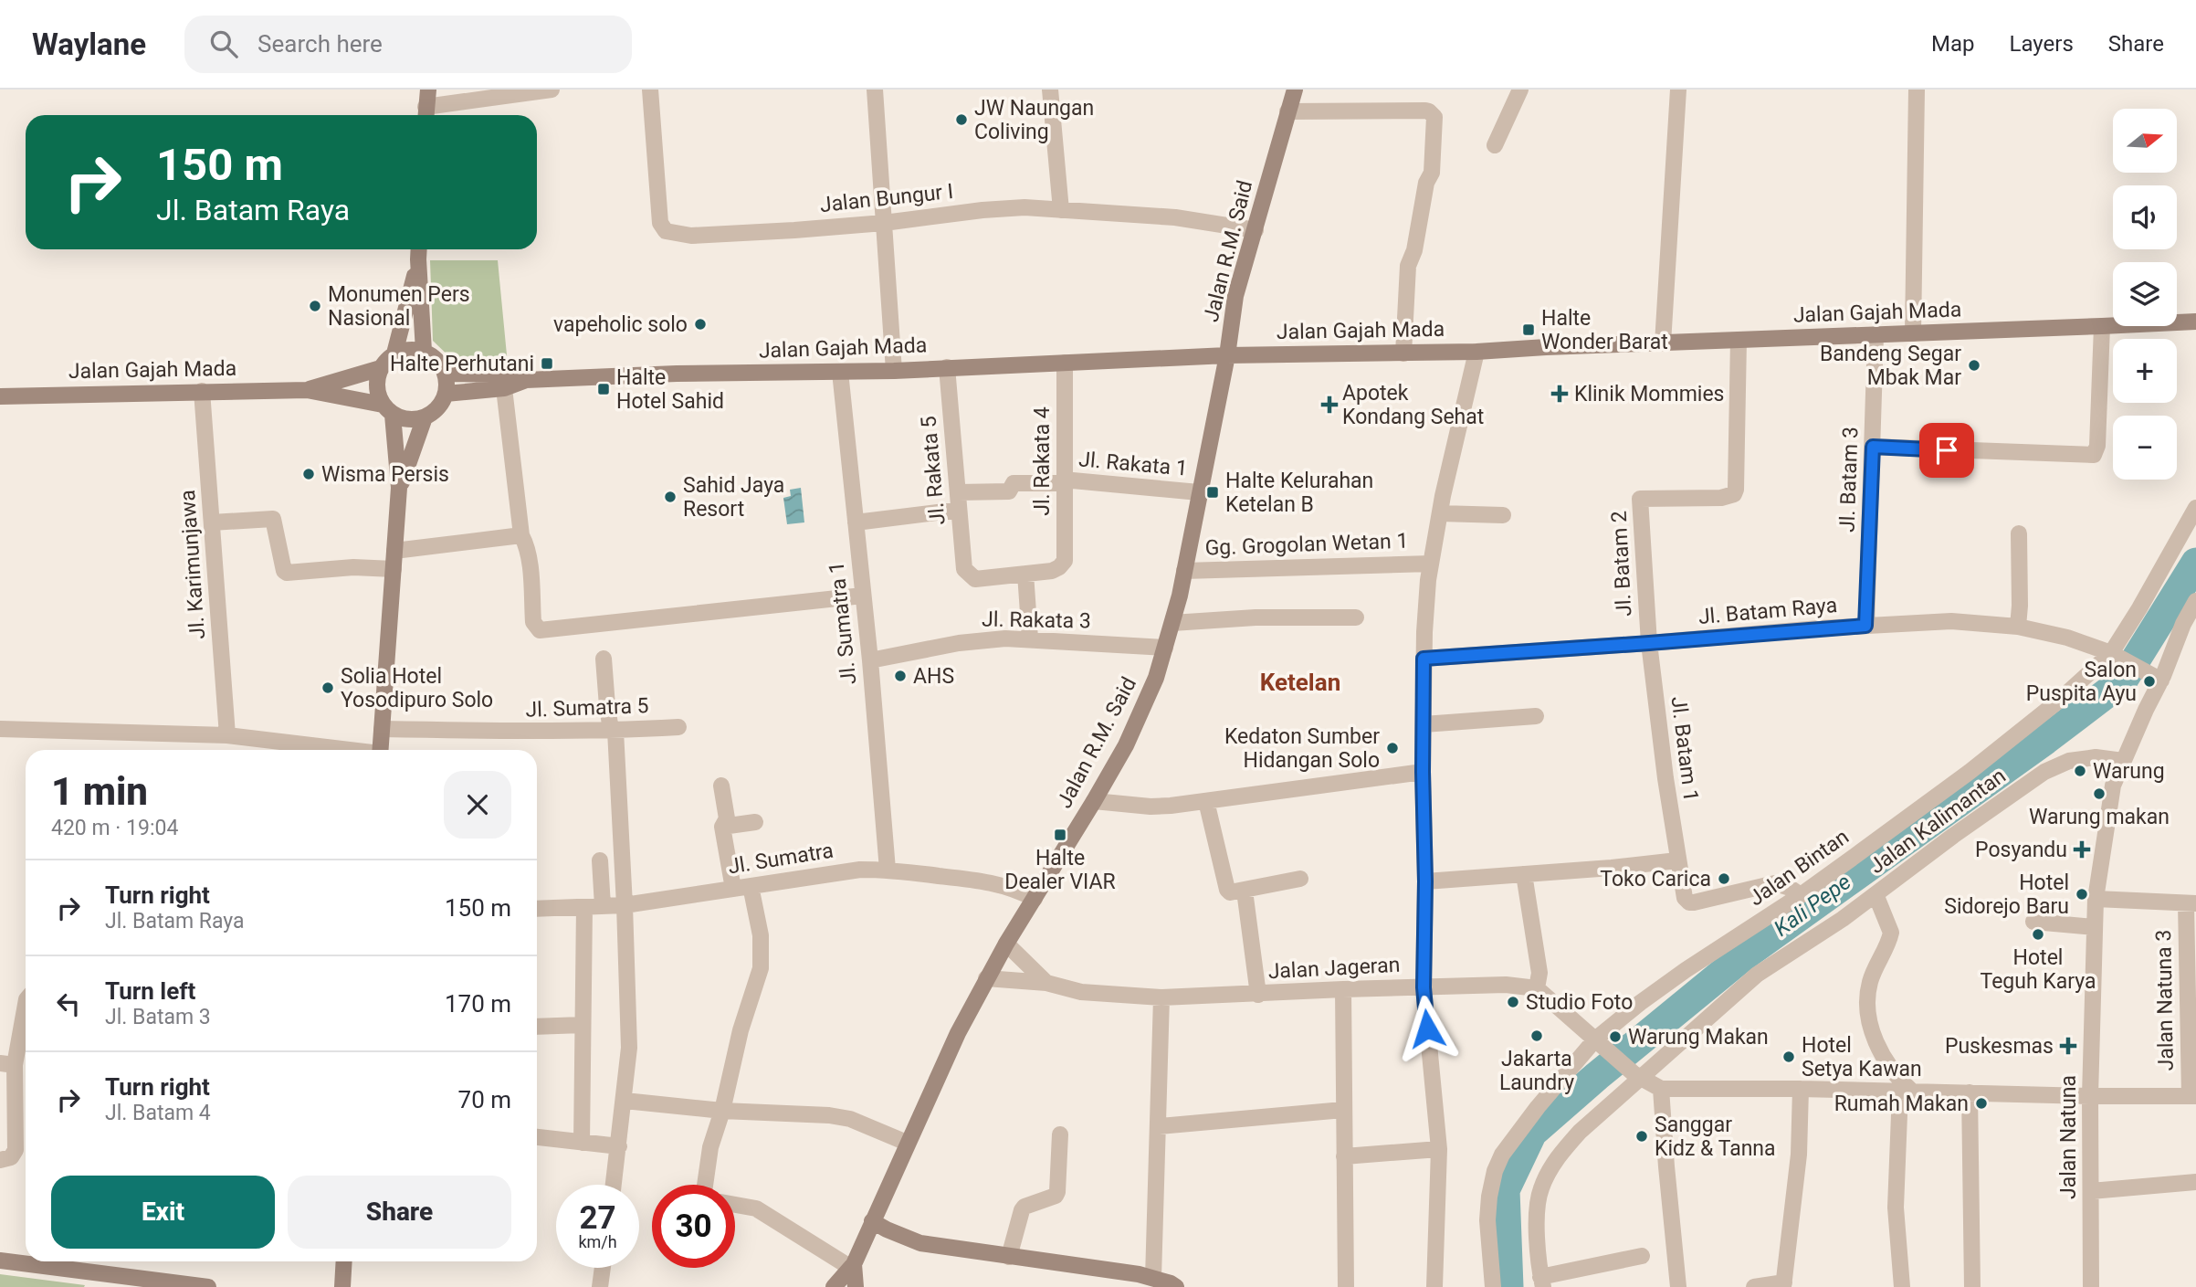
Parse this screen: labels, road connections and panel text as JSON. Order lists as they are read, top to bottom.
{
  "streets": {
    "main road": ["Jalan R.M. Said", "Jalan Gajah Mada"],
    "street": [
      "Jalan Bungur I",
      "Jl. Rakata 4",
      "Jl. Rakata 1",
      "Jl. Rakata 5",
      "Jl. Batam 3",
      "Gg. Grogolan Wetan 1",
      "Jl. Batam 2",
      "Jl. Karimunjawa",
      "Jl. Batam Raya",
      "Jl. Rakata 3",
      "Jl. Sumatra 1",
      "Jl. Sumatra 5",
      "Jl. Batam 1",
      "Jalan Kalimantan",
      "Jl. Sumatra",
      "Jalan Bintan",
      "Jalan Jageran",
      "Jalan Natuna 3",
      "Jalan Natuna"
    ]
  },
  "crossings": [
    ["Jalan Bungur I", "Jalan R.M. Said"],
    ["Jalan R.M. Said", "Jalan Gajah Mada"],
    ["Jalan R.M. Said", "Jl. Rakata 1"],
    ["Jalan R.M. Said", "Gg. Grogolan Wetan 1"],
    ["Jalan R.M. Said", "Jl. Rakata 3"],
    ["Jalan R.M. Said", "Jl. Sumatra"],
    ["Jalan R.M. Said", "Jalan Jageran"],
    ["Jalan Gajah Mada", "Jl. Rakata 4"],
    ["Jalan Gajah Mada", "Jl. Rakata 5"],
    ["Jalan Gajah Mada", "Jl. Batam 3"],
    ["Jalan Gajah Mada", "Jl. Batam 2"],
    ["Jalan Gajah Mada", "Jl. Karimunjawa"],
    ["Jalan Gajah Mada", "Jl. Sumatra 1"],
    ["Jl. Rakata 4", "Jl. Rakata 1"],
    ["Jl. Rakata 4", "Jl. Rakata 5"],
    ["Jl. Rakata 1", "Jl. Rakata 5"],
    ["Jl. Batam 3", "Jl. Batam Raya"],
    ["Jl. Batam 2", "Jl. Batam Raya"],
    ["Jl. Batam 2", "Jl. Batam 1"],
    ["Jl. Batam Raya", "Jl. Batam 1"],
    ["Jl. Batam Raya", "Jalan Bintan"],
    ["Jl. Rakata 3", "Jl. Sumatra 1"],
    ["Jl. Sumatra 1", "Jl. Sumatra"],
    ["Jl. Batam 1", "Jalan Bintan"],
    ["Jalan Kalimantan", "Jalan Natuna"]
  ],
  "districts": ["Ketelan"],
  "water": ["Kali Pepe"],
  "places": {
    "other": [
      "JW Naungan Coliving",
      "Monumen Pers Nasional",
      "vapeholic solo",
      "Bandeng Segar Mbak Mar",
      "Wisma Persis",
      "Sahid Jaya Resort",
      "AHS",
      "Salon Puspita Ayu",
      "Solia Hotel Yosodipuro Solo",
      "Kedaton Sumber Hidangan Solo",
      "Warung",
      "Warung makan",
      "Toko Carica",
      "Hotel Sidorejo Baru",
      "Hotel Teguh Karya",
      "Studio Foto",
      "Jakarta Laundry",
      "Warung Makan",
      "Hotel Setya Kawan",
      "Rumah Makan",
      "Sanggar Kidz & Tanna"
    ],
    "transit": [
      "Halte Wonder Barat",
      "Halte Perhutani",
      "Halte Hotel Sahid",
      "Halte Kelurahan Ketelan B",
      "Halte Dealer VIAR"
    ],
    "health": [
      "Klinik Mommies",
      "Apotek Kondang Sehat",
      "Posyandu",
      "Puskesmas"
    ]
  },
  "north": "right",
  "page": {
    "header": "Waylane",
    "search": "Search here",
    "nav": ["Map", "Layers", "Share"],
    "map_buttons": ["+", "−"],
    "turn": ["150 m", "Jl. Batam Raya"],
    "heading": ["1 min", "420 m · 19:04"],
    "list": [
      {
        "name": "Turn right",
        "note": "Jl. Batam Raya",
        "value": "150 m"
      },
      {
        "name": "Turn left",
        "note": "Jl. Batam 3",
        "value": "170 m"
      },
      {
        "name": "Turn right",
        "note": "Jl. Batam 4",
        "value": "70 m"
      }
    ],
    "buttons": ["Exit", "Share"],
    "speed": "27 km/h",
    "limit": "30"
  }
}
